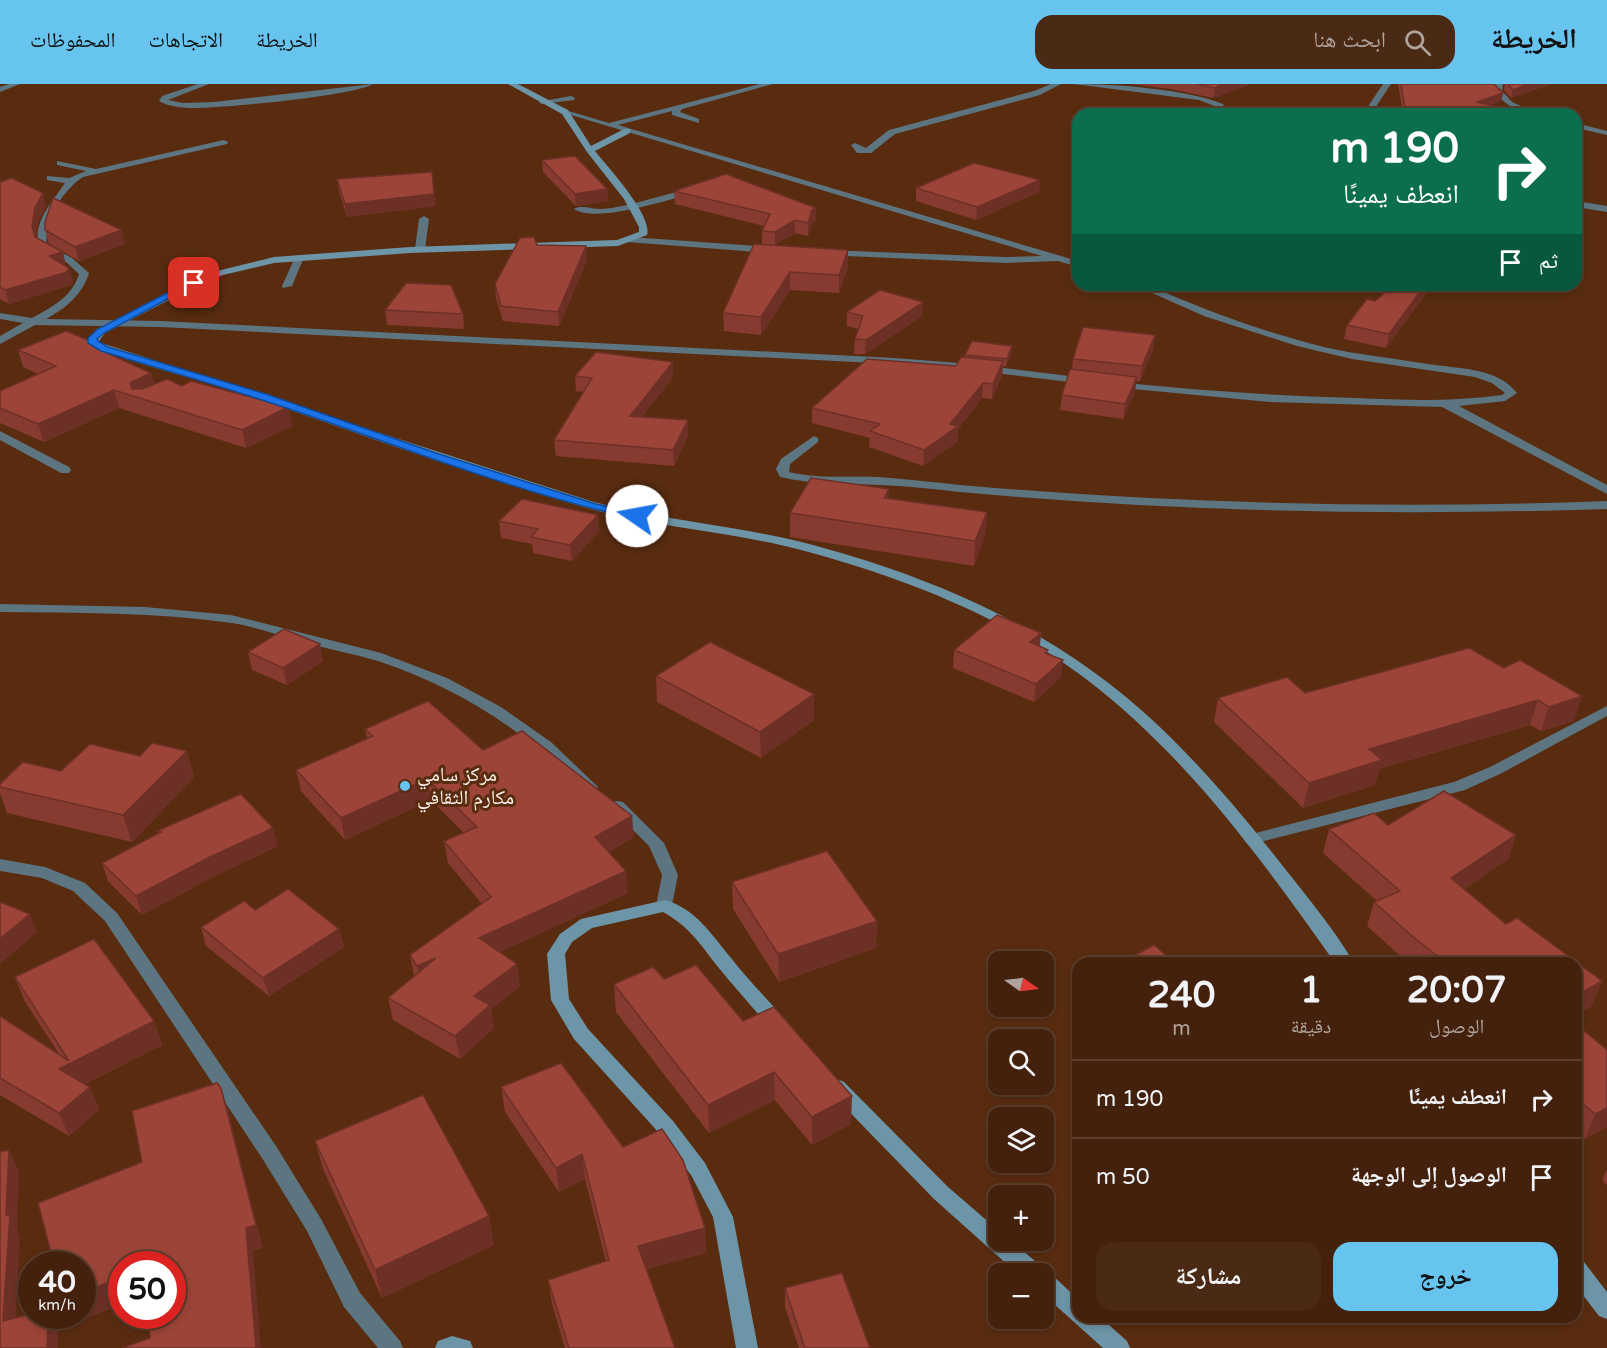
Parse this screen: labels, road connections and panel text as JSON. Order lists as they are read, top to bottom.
{
  "places": ["مركز سامي مكارم الثقافي"],
  "north": "right",
  "page": {
    "header": "الخريطة",
    "search": "ابحث هنا",
    "nav": ["الخريطة", "الاتجاهات", "المحفوظات"],
    "turn": ["190 m", "انعطف يمينًا"],
    "then": "ثم",
    "map_buttons": ["+", "−"],
    "eta": [
      "20:07",
      "الوصول",
      "1",
      "دقيقة",
      "240",
      "m"
    ],
    "list": [
      {
        "name": "انعطف يمينًا",
        "value": "190 m"
      },
      {
        "name": "الوصول إلى الوجهة",
        "value": "50 m"
      }
    ],
    "buttons": ["خروج", "مشاركة"],
    "speed": "40 km/h",
    "limit": "50"
  }
}
